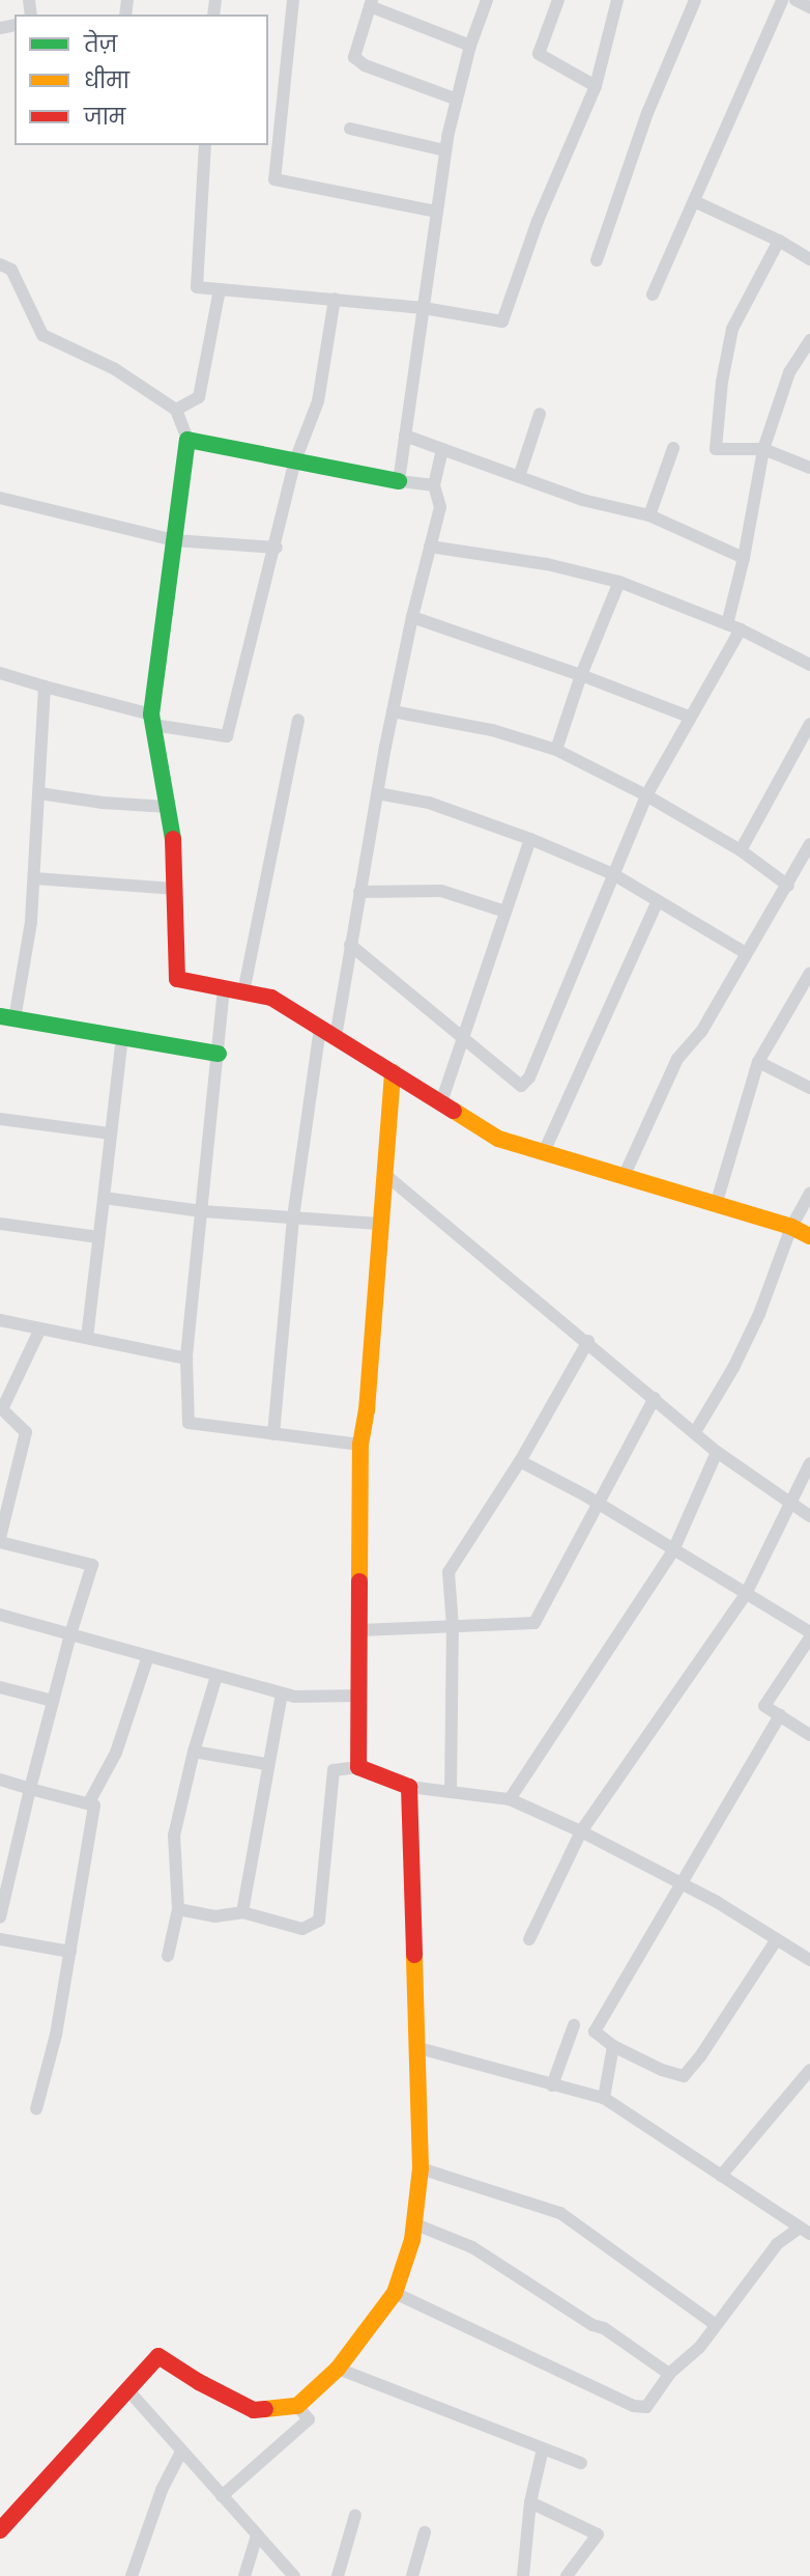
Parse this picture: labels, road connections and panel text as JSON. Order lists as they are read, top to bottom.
{
  "legend": ["तेज़", "धीमा", "जाम"]
}
